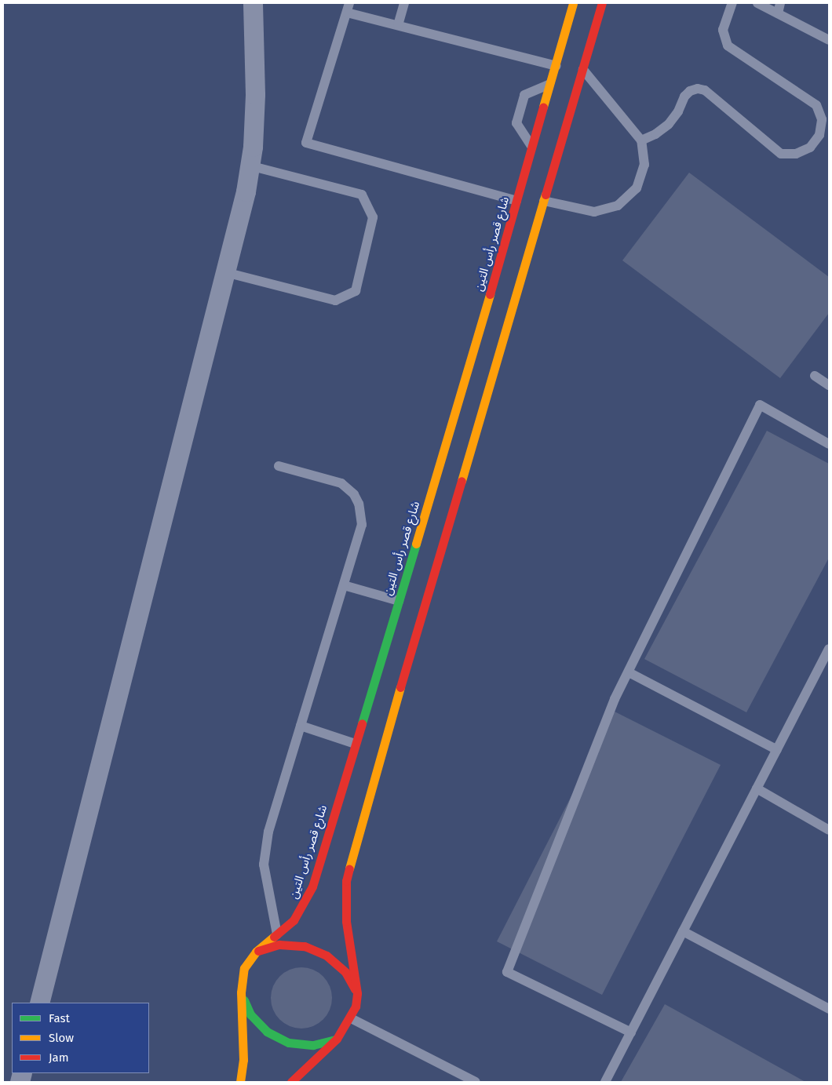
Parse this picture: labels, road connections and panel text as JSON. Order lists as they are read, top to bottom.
{
  "streets": {
    "main road": ["شارع قصر رأس التين"]
  },
  "legend": ["Fast", "Slow", "Jam"]
}
